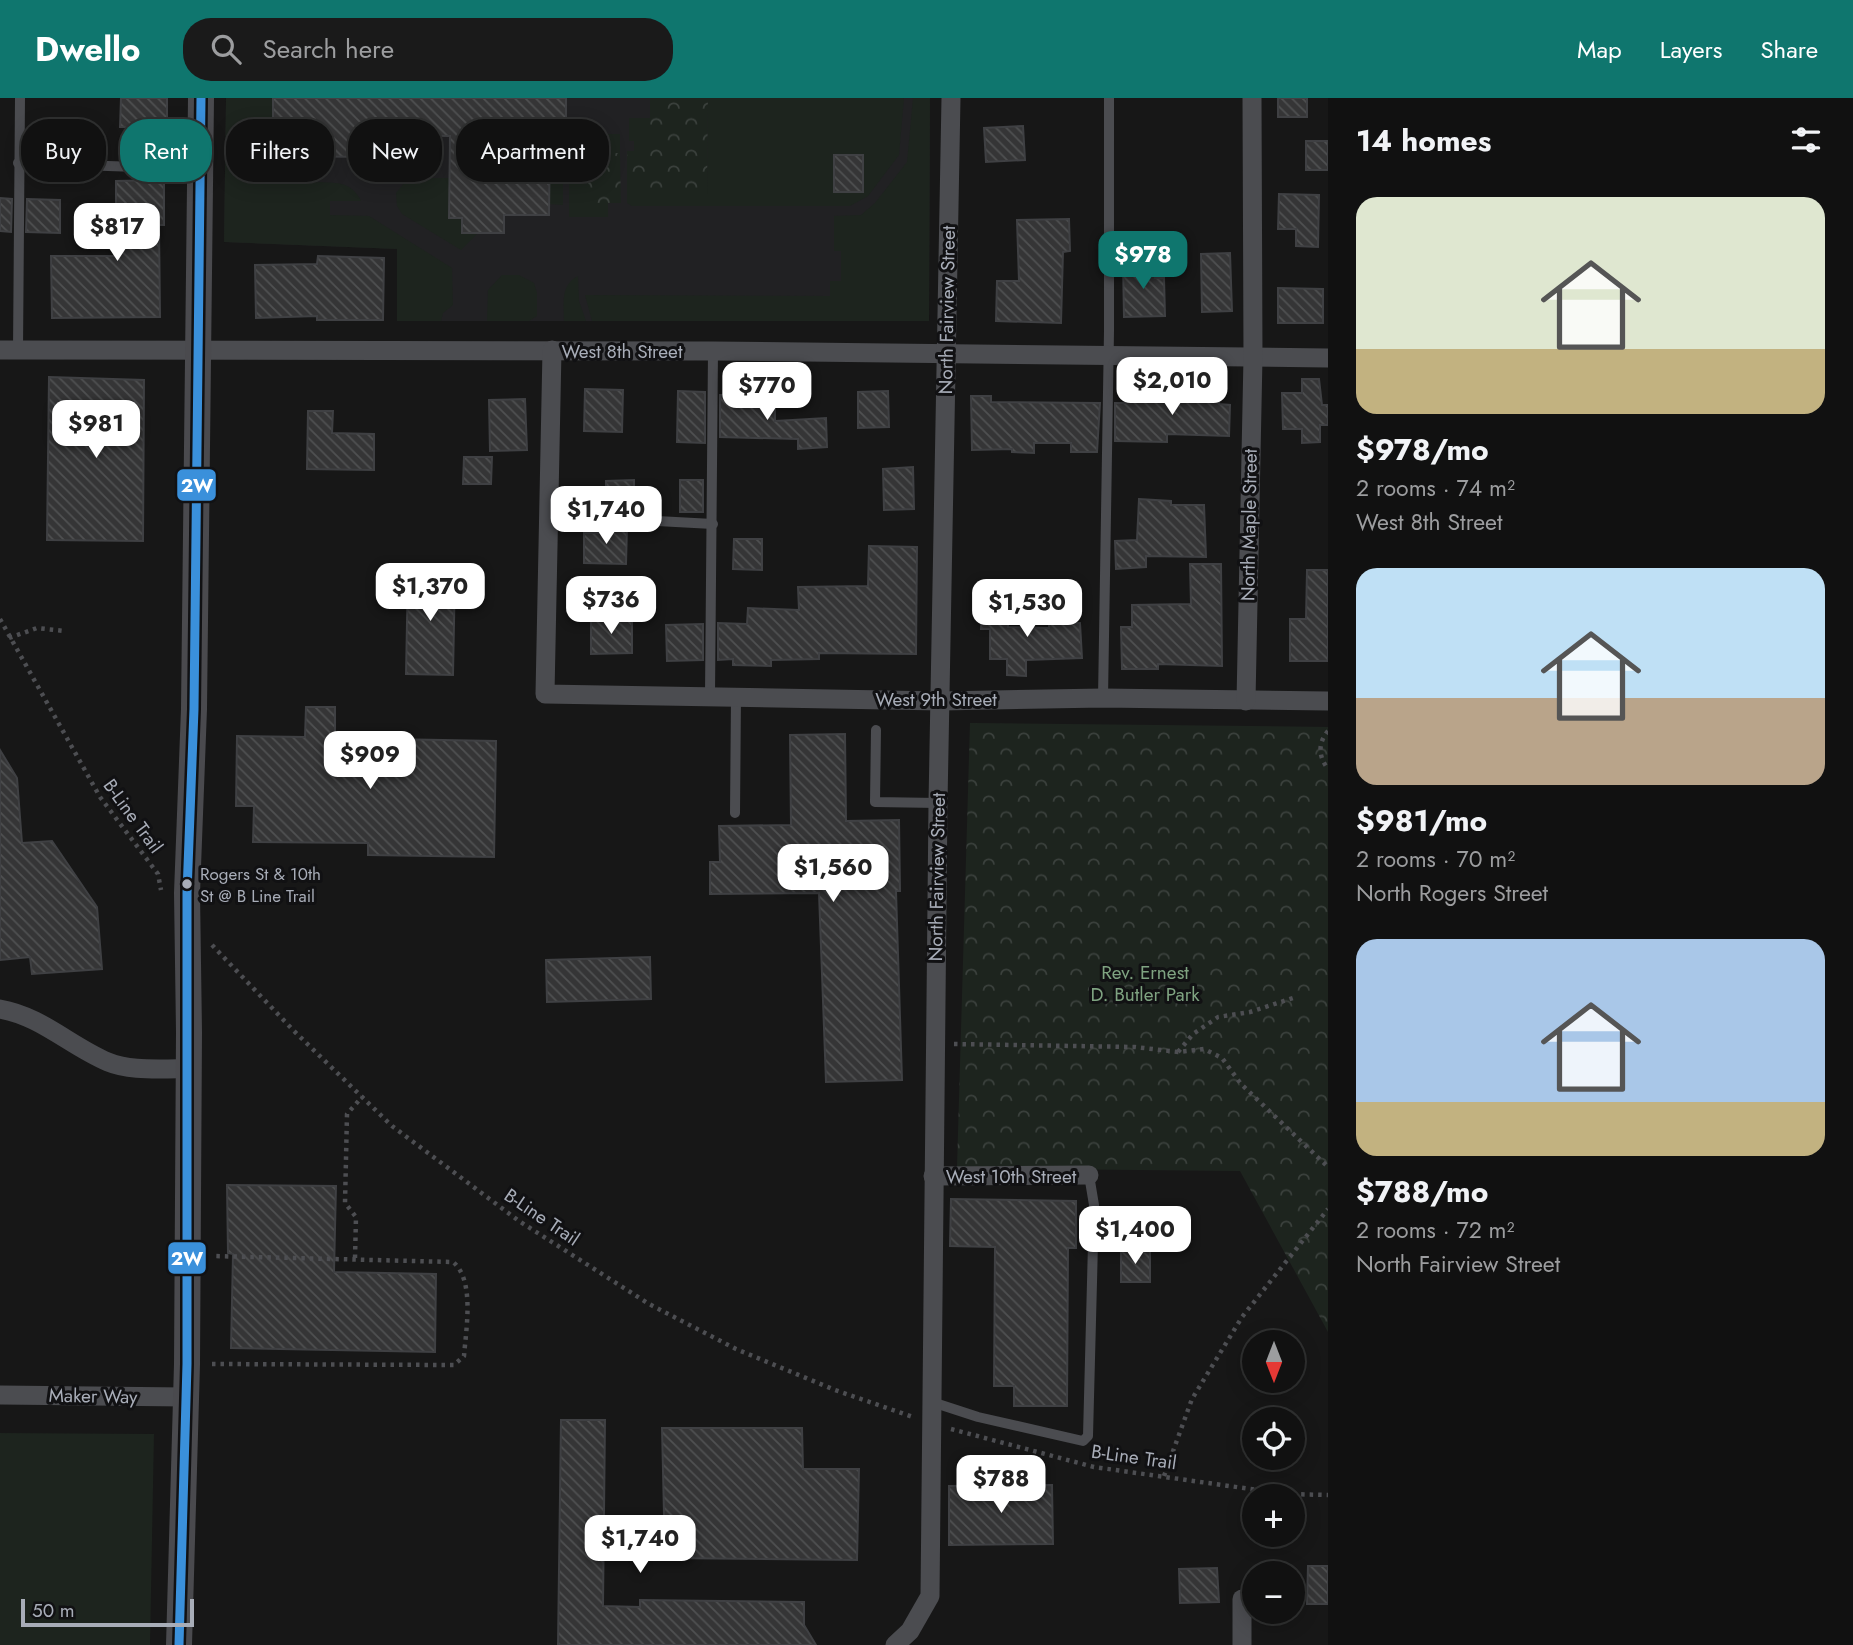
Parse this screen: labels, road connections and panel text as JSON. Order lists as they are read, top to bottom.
{
  "streets": {
    "street": [
      "North Fairview Street",
      "West 8th Street",
      "North Maple Street",
      "West 9th Street",
      "West 10th Street",
      "Maker Way"
    ],
    "path": ["B-Line Trail"]
  },
  "crossings": [
    ["North Fairview Street", "West 8th Street"],
    ["North Fairview Street", "West 9th Street"],
    ["North Fairview Street", "B-Line Trail"],
    ["North Fairview Street", "West 10th Street"],
    ["West 8th Street", "North Maple Street"],
    ["North Maple Street", "West 9th Street"]
  ],
  "parks": ["Rev. Ernest D. Butler Park"],
  "places": ["Rogers St & 10th St @ B Line Trail"],
  "lines": ["transit line 2W"],
  "scale_bar": "50 m",
  "north": "bottom",
  "page": {
    "header": "Dwello",
    "search": "Search here",
    "nav": ["Map", "Layers", "Share"],
    "heading": "14 homes",
    "chip": [
      "Buy",
      "Rent",
      "Filters",
      "New",
      "Apartment"
    ],
    "list": [
      {
        "name": "$978/mo",
        "note": "2 rooms · 74 m² · West 8th Street"
      },
      {
        "name": "$981/mo",
        "note": "2 rooms · 70 m² · North Rogers Street"
      },
      {
        "name": "$788/mo",
        "note": "2 rooms · 72 m² · North Fairview Street"
      }
    ],
    "price": [
      "$817",
      "$978",
      "$2,010",
      "$770",
      "$981",
      "$1,740",
      "$1,370",
      "$736",
      "$1,530",
      "$909",
      "$1,560",
      "$1,400",
      "$788",
      "$1,740"
    ],
    "map_buttons": ["+", "−"],
    "scale": "50 m"
  }
}
